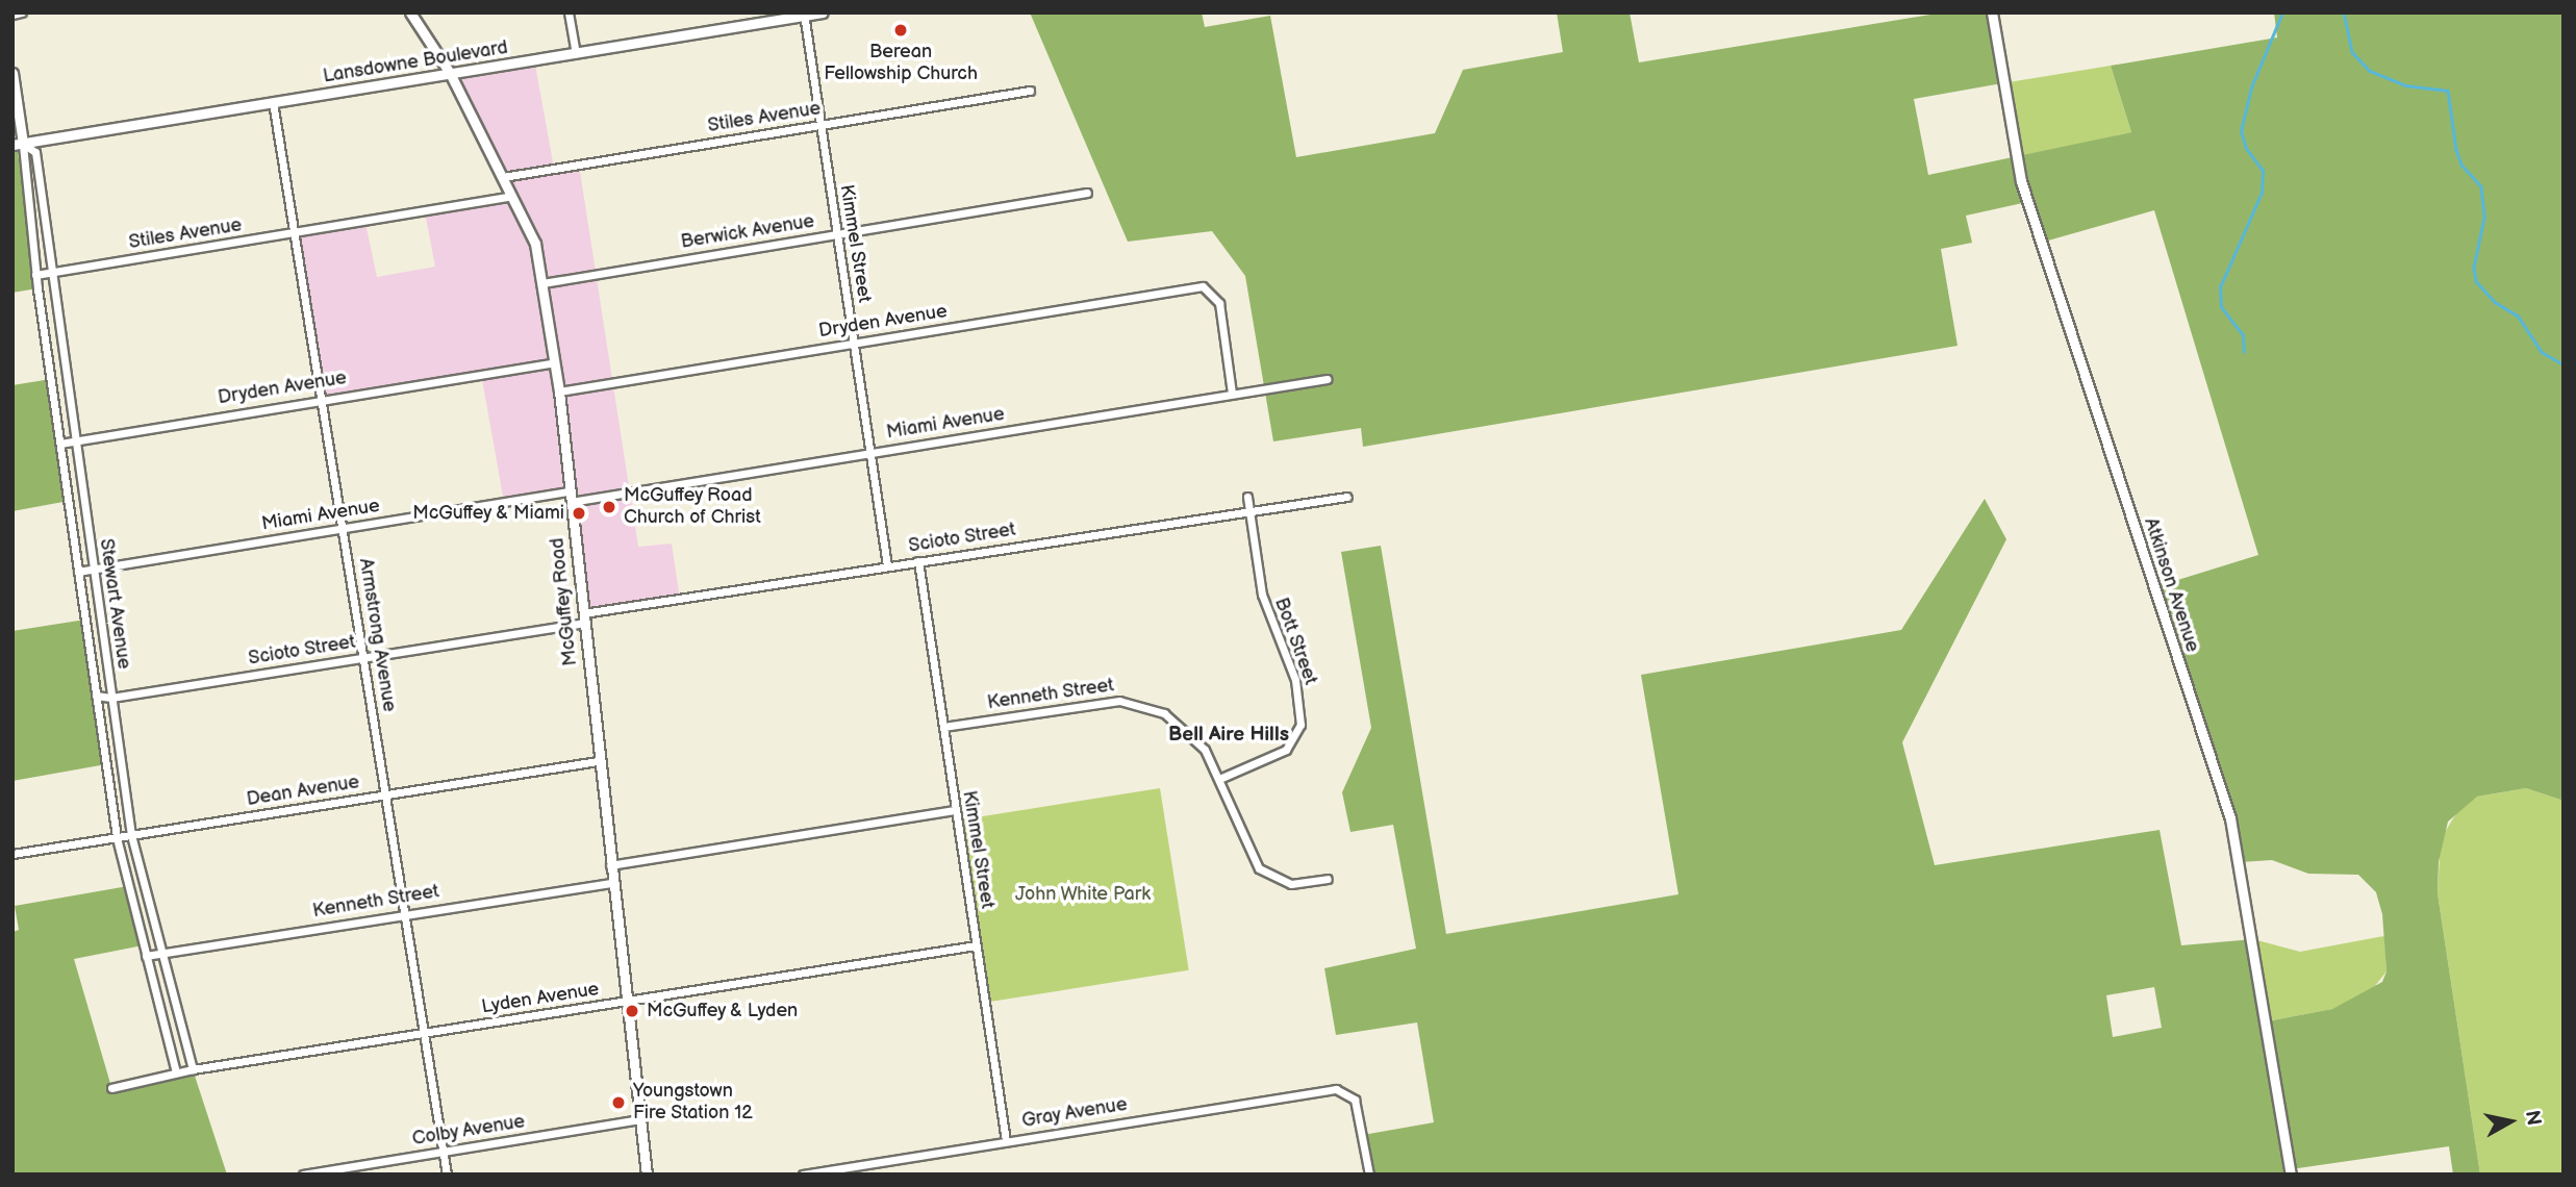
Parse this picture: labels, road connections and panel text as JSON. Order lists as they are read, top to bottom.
{
  "streets": {
    "street": [
      "Lansdowne Boulevard",
      "Stiles Avenue",
      "Berwick Avenue",
      "Kimmel Street",
      "Dryden Avenue",
      "Miami Avenue",
      "Scioto Street",
      "Atkinson Avenue",
      "McGuffey Road",
      "Stewart Avenue",
      "Armstrong Avenue",
      "Bott Street",
      "Kenneth Street",
      "Dean Avenue",
      "Lyden Avenue",
      "Gray Avenue",
      "Colby Avenue"
    ]
  },
  "crossings": [
    ["Lansdowne Boulevard", "Kimmel Street"],
    ["Lansdowne Boulevard", "McGuffey Road"],
    ["Lansdowne Boulevard", "Stewart Avenue"],
    ["Lansdowne Boulevard", "Armstrong Avenue"],
    ["Stiles Avenue", "Kimmel Street"],
    ["Stiles Avenue", "McGuffey Road"],
    ["Stiles Avenue", "Stewart Avenue"],
    ["Stiles Avenue", "Armstrong Avenue"],
    ["Berwick Avenue", "Kimmel Street"],
    ["Berwick Avenue", "McGuffey Road"],
    ["Kimmel Street", "Dryden Avenue"],
    ["Kimmel Street", "Miami Avenue"],
    ["Kimmel Street", "Scioto Street"],
    ["Kimmel Street", "Kenneth Street"],
    ["Kimmel Street", "Lyden Avenue"],
    ["Kimmel Street", "Gray Avenue"],
    ["Dryden Avenue", "Miami Avenue"],
    ["Dryden Avenue", "McGuffey Road"],
    ["Dryden Avenue", "Stewart Avenue"],
    ["Dryden Avenue", "Armstrong Avenue"],
    ["Miami Avenue", "McGuffey Road"],
    ["Miami Avenue", "Stewart Avenue"],
    ["Miami Avenue", "Armstrong Avenue"],
    ["Scioto Street", "McGuffey Road"],
    ["Scioto Street", "Stewart Avenue"],
    ["Scioto Street", "Armstrong Avenue"],
    ["Scioto Street", "Bott Street"],
    ["McGuffey Road", "Kenneth Street"],
    ["McGuffey Road", "Dean Avenue"],
    ["McGuffey Road", "Lyden Avenue"],
    ["McGuffey Road", "Colby Avenue"],
    ["Stewart Avenue", "Kenneth Street"],
    ["Stewart Avenue", "Dean Avenue"],
    ["Stewart Avenue", "Lyden Avenue"],
    ["Armstrong Avenue", "Kenneth Street"],
    ["Armstrong Avenue", "Dean Avenue"],
    ["Armstrong Avenue", "Lyden Avenue"],
    ["Armstrong Avenue", "Colby Avenue"],
    ["Bott Street", "Kenneth Street"]
  ],
  "districts": ["Bell Aire Hills"],
  "parks": ["John White Park"],
  "places": [
    "Berean Fellowship Church",
    "McGuffey Road Church of Christ",
    "McGuffey & Miami",
    "McGuffey & Lyden",
    "Youngstown Fire Station 12"
  ],
  "north": "right"
}
